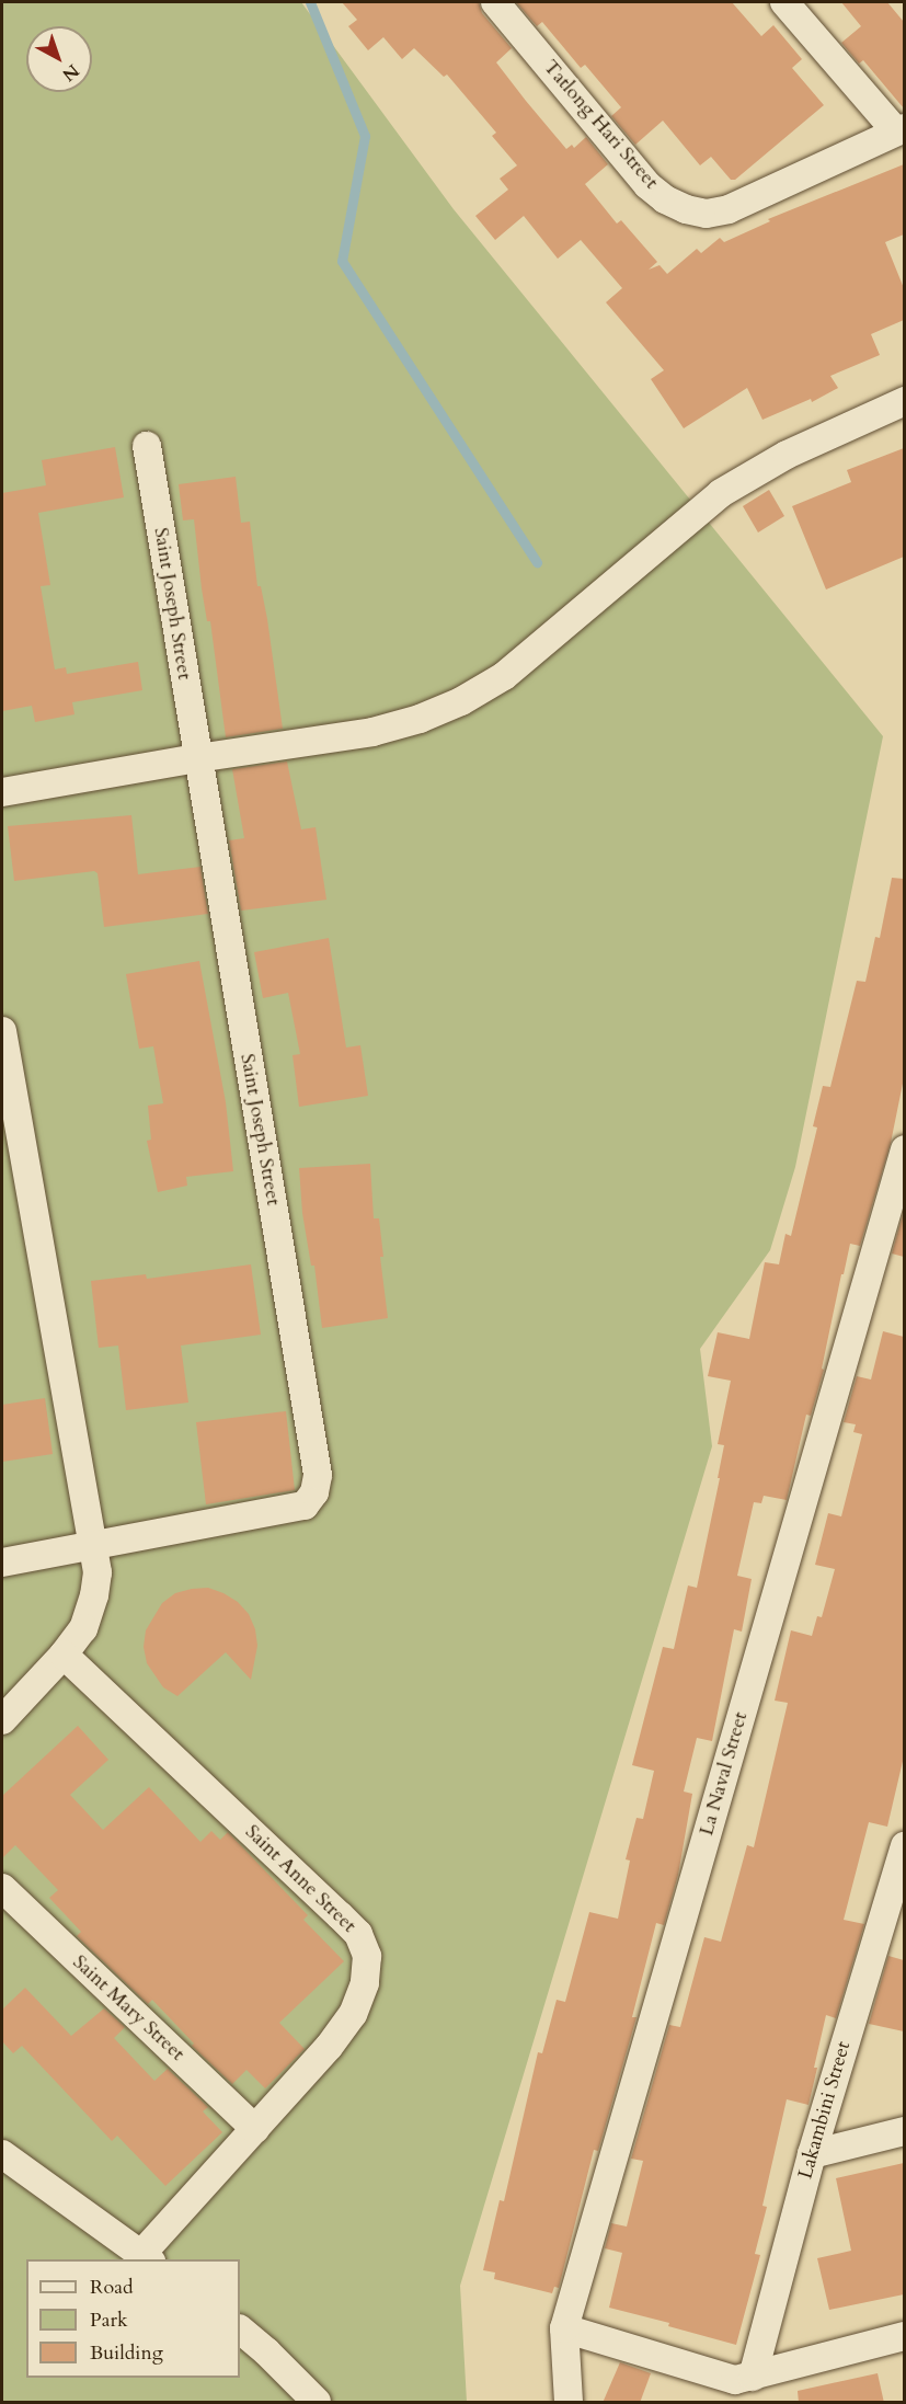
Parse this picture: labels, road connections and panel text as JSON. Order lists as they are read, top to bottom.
{
  "streets": {
    "street": [
      "Tatlong Hari Street",
      "Saint Joseph Street",
      "La Naval Street",
      "Saint Anne Street",
      "Saint Mary Street",
      "Lakambini Street"
    ]
  },
  "crossings": [
    ["Saint Anne Street", "Saint Mary Street"]
  ],
  "legend": ["Road", "Park", "Building"],
  "north": "bottom right"
}
